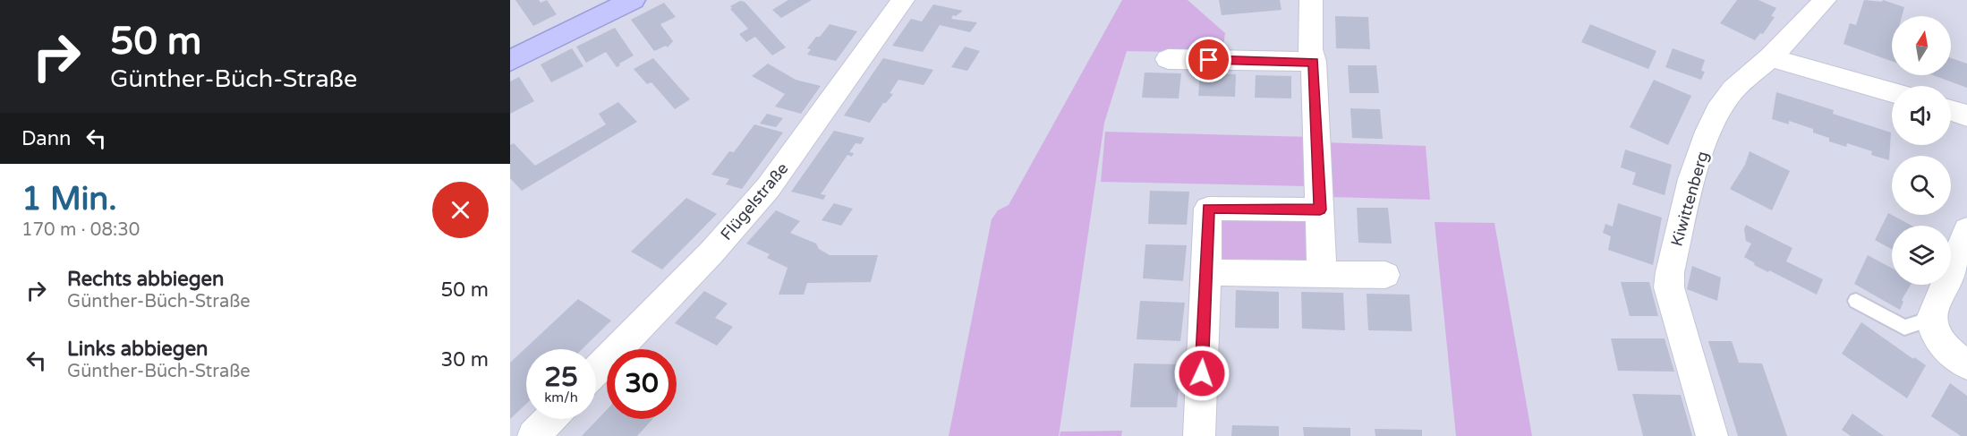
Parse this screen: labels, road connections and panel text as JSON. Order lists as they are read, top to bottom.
{
  "streets": {
    "street": ["Kiwittenberg", "Flügelstraße"]
  },
  "north": "top",
  "page": {
    "turn": ["50 m", "Günther-Büch-Straße"],
    "then": "Dann",
    "heading": ["1 Min.", "170 m · 08:30"],
    "list": [
      {
        "name": "Rechts abbiegen",
        "note": "Günther-Büch-Straße",
        "value": "50 m"
      },
      {
        "name": "Links abbiegen",
        "note": "Günther-Büch-Straße",
        "value": "30 m"
      }
    ],
    "speed": "25 km/h",
    "limit": "30"
  }
}
